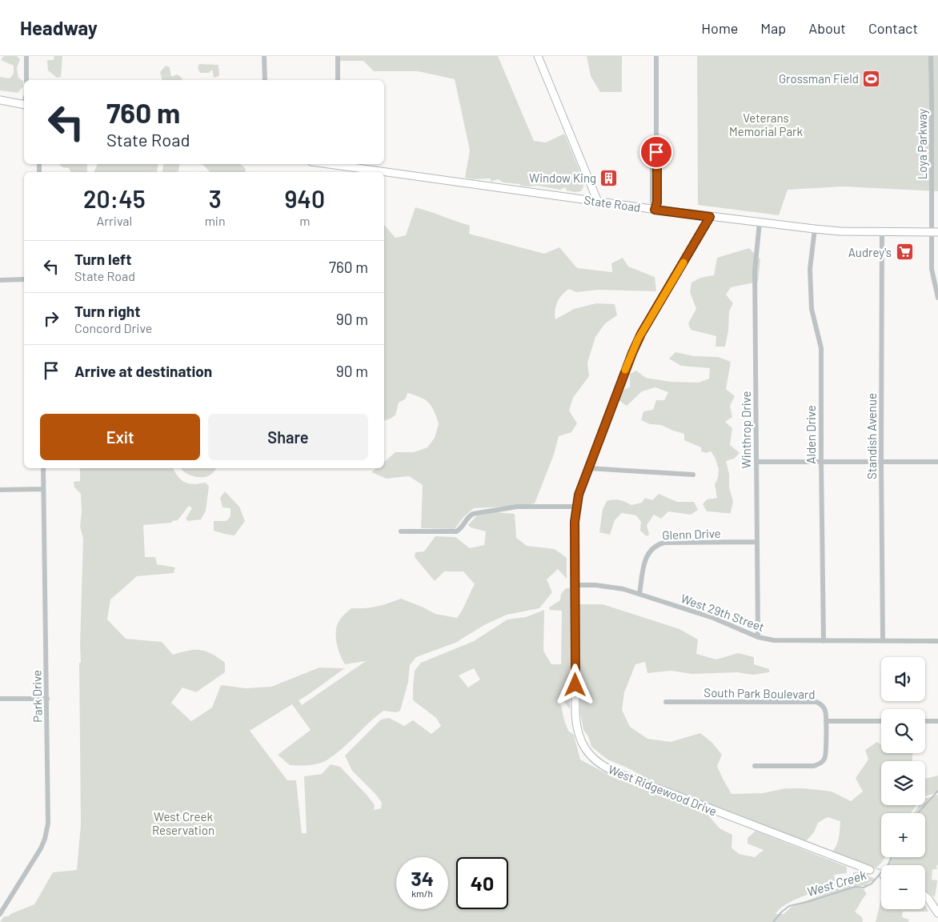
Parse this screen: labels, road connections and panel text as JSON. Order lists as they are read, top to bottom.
{
  "streets": {
    "street": [
      "Loya Parkway",
      "State Road",
      "Winthrop Drive",
      "Alden Drive",
      "Standish Avenue",
      "Glenn Drive",
      "West 29th Street",
      "South Park Boulevard",
      "Park Drive",
      "West Ridgewood Drive"
    ]
  },
  "crossings": [
    ["Loya Parkway", "State Road"],
    ["State Road", "Winthrop Drive"],
    ["State Road", "Alden Drive"],
    ["State Road", "Standish Avenue"],
    ["State Road", "West Ridgewood Drive"],
    ["Winthrop Drive", "Glenn Drive"],
    ["Winthrop Drive", "West 29th Street"],
    ["Alden Drive", "West 29th Street"],
    ["Standish Avenue", "West 29th Street"],
    ["Glenn Drive", "West 29th Street"],
    ["West 29th Street", "West Ridgewood Drive"]
  ],
  "water": ["West Creek"],
  "parks": ["Veterans Memorial Park", "West Creek Reservation"],
  "places": {
    "sports": ["Grossman Field"],
    "building": ["Window King"],
    "supermarket": ["Audrey's"]
  },
  "page": {
    "header": "Headway",
    "nav": [
      "Home",
      "Map",
      "About",
      "Contact"
    ],
    "turn": ["760 m", "State Road"],
    "eta": [
      "20:45",
      "Arrival",
      "3",
      "min",
      "940",
      "m"
    ],
    "list": [
      {
        "name": "Turn left",
        "note": "State Road",
        "value": "760 m"
      },
      {
        "name": "Turn right",
        "note": "Concord Drive",
        "value": "90 m"
      },
      {
        "name": "Arrive at destination",
        "value": "90 m"
      }
    ],
    "buttons": ["Exit", "Share"],
    "map_buttons": ["+", "−"],
    "speed": "34 km/h",
    "limit": "40"
  }
}
